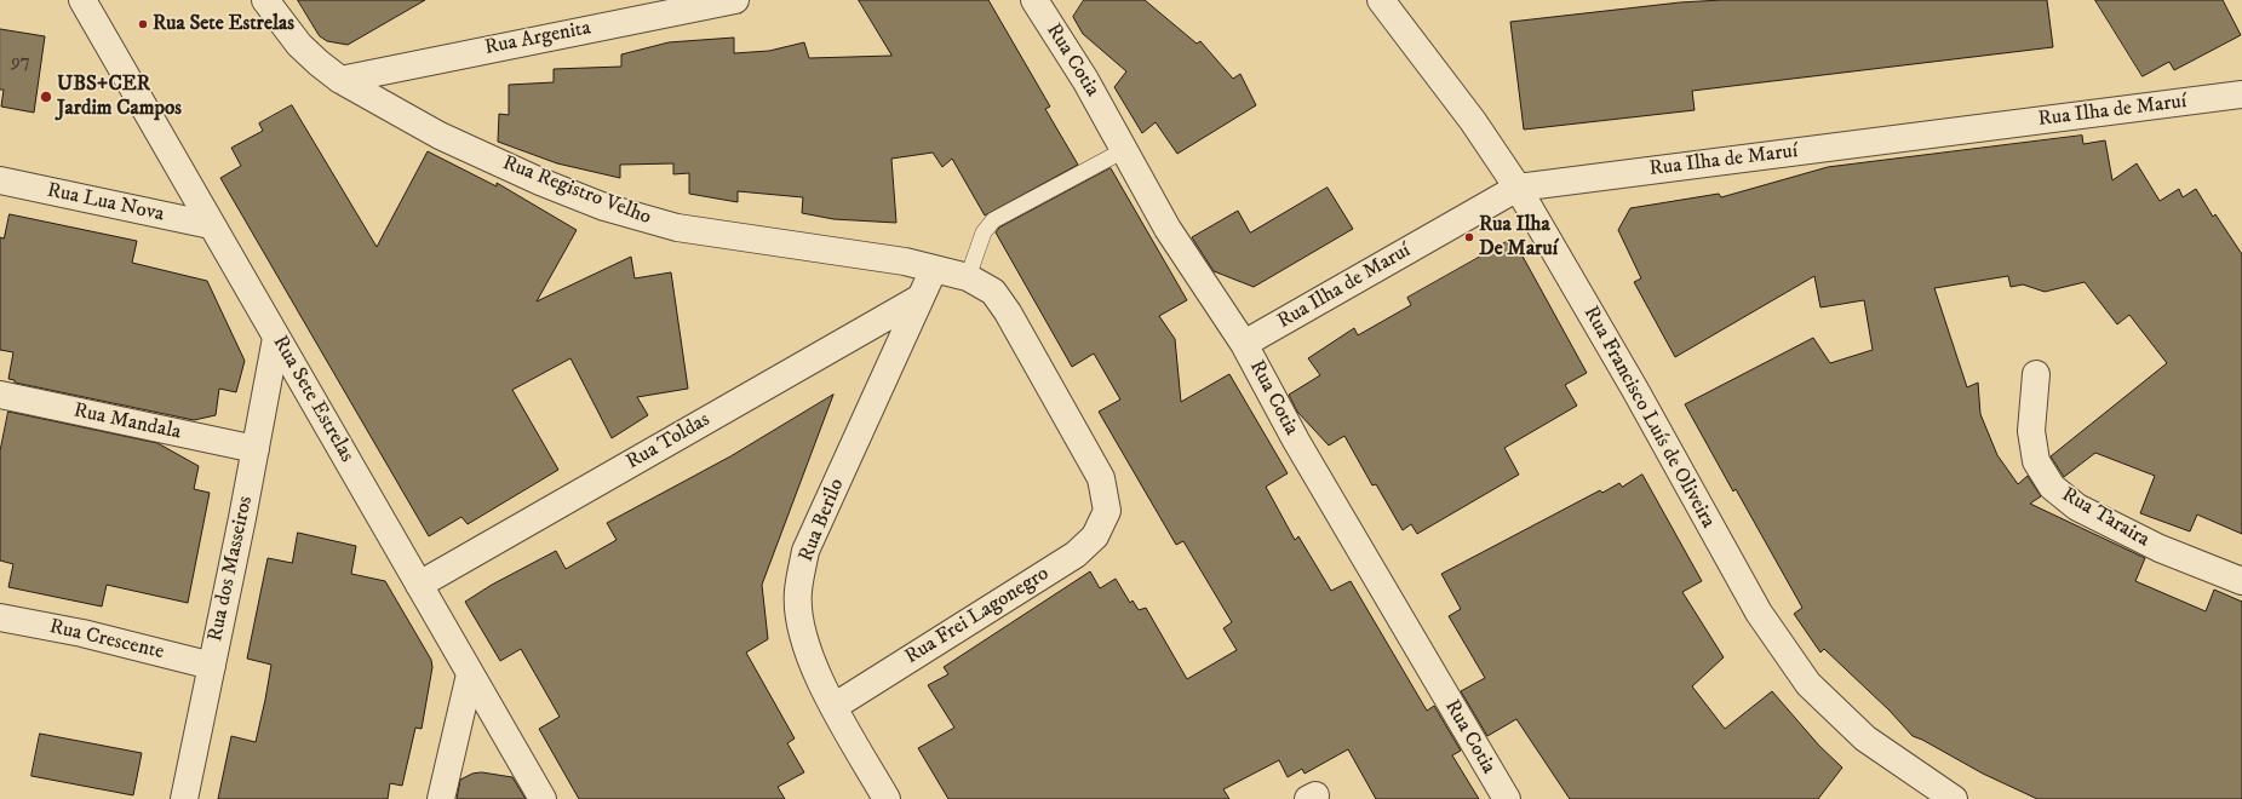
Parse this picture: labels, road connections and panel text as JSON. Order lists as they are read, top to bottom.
{
  "streets": {
    "street": [
      "Rua Argenita",
      "Rua Cotia",
      "Rua Ilha de Maruí",
      "Rua Registro Velho",
      "Rua Lua Nova",
      "Rua Sete Estrelas",
      "Rua Francisco Luís de Oliveira",
      "Rua Mandala",
      "Rua Toldas",
      "Rua Taraira",
      "Rua Berilo",
      "Rua dos Masseiros",
      "Rua Frei Lagonegro",
      "Rua Crescente"
    ]
  },
  "crossings": [
    ["Rua Argenita", "Rua Registro Velho"],
    ["Rua Cotia", "Rua Ilha de Maruí"],
    ["Rua Ilha de Maruí", "Rua Francisco Luís de Oliveira"],
    ["Rua Registro Velho", "Rua Berilo"],
    ["Rua Registro Velho", "Rua Frei Lagonegro"],
    ["Rua Lua Nova", "Rua Sete Estrelas"],
    ["Rua Sete Estrelas", "Rua Toldas"],
    ["Rua Sete Estrelas", "Rua dos Masseiros"],
    ["Rua Mandala", "Rua dos Masseiros"],
    ["Rua Toldas", "Rua Berilo"],
    ["Rua Berilo", "Rua Frei Lagonegro"],
    ["Rua dos Masseiros", "Rua Crescente"]
  ],
  "places": ["Rua Sete Estrelas", "UBS+CER Jardim Campos", "Rua Ilha De Maruí"],
  "house_numbers": ["97"]
}
